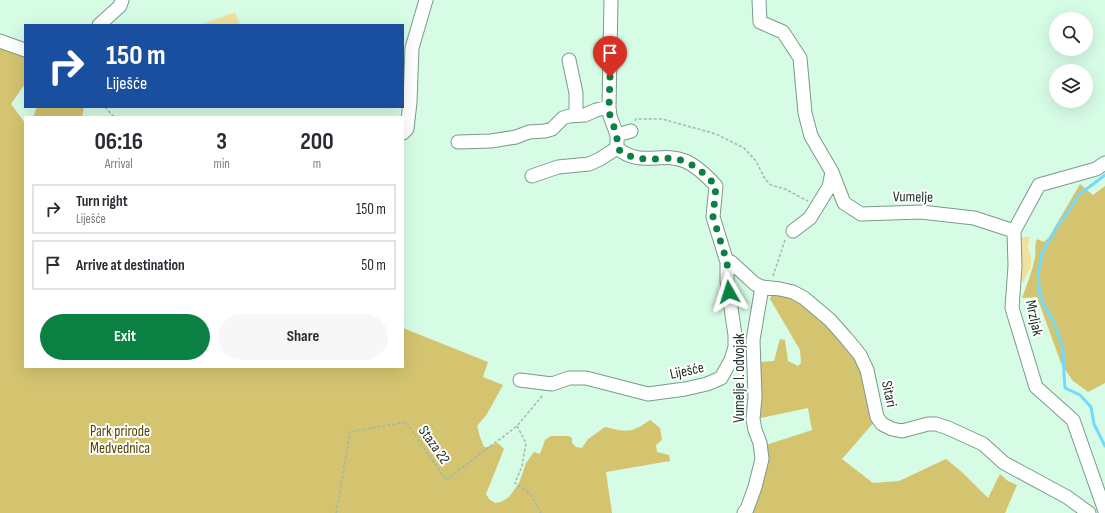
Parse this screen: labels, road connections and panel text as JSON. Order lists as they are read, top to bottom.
{
  "streets": {
    "street": [
      "Vumelje",
      "Mrzljak",
      "Liješće",
      "Vumelje I. odvojak",
      "Sitari"
    ],
    "path": ["Staza 22"]
  },
  "crossings": [
    ["Vumelje", "Mrzljak"],
    ["Liješće", "Sitari"],
    ["Vumelje I. odvojak", "Sitari"]
  ],
  "parks": ["Park prirode Medvednica"],
  "page": {
    "turn": ["150 m", "Liješće"],
    "eta": [
      "06:16",
      "Arrival",
      "3",
      "min",
      "200",
      "m"
    ],
    "list": [
      {
        "name": "Turn right",
        "note": "Liješće",
        "value": "150 m"
      },
      {
        "name": "Arrive at destination",
        "value": "50 m"
      }
    ],
    "buttons": ["Exit", "Share"]
  }
}
